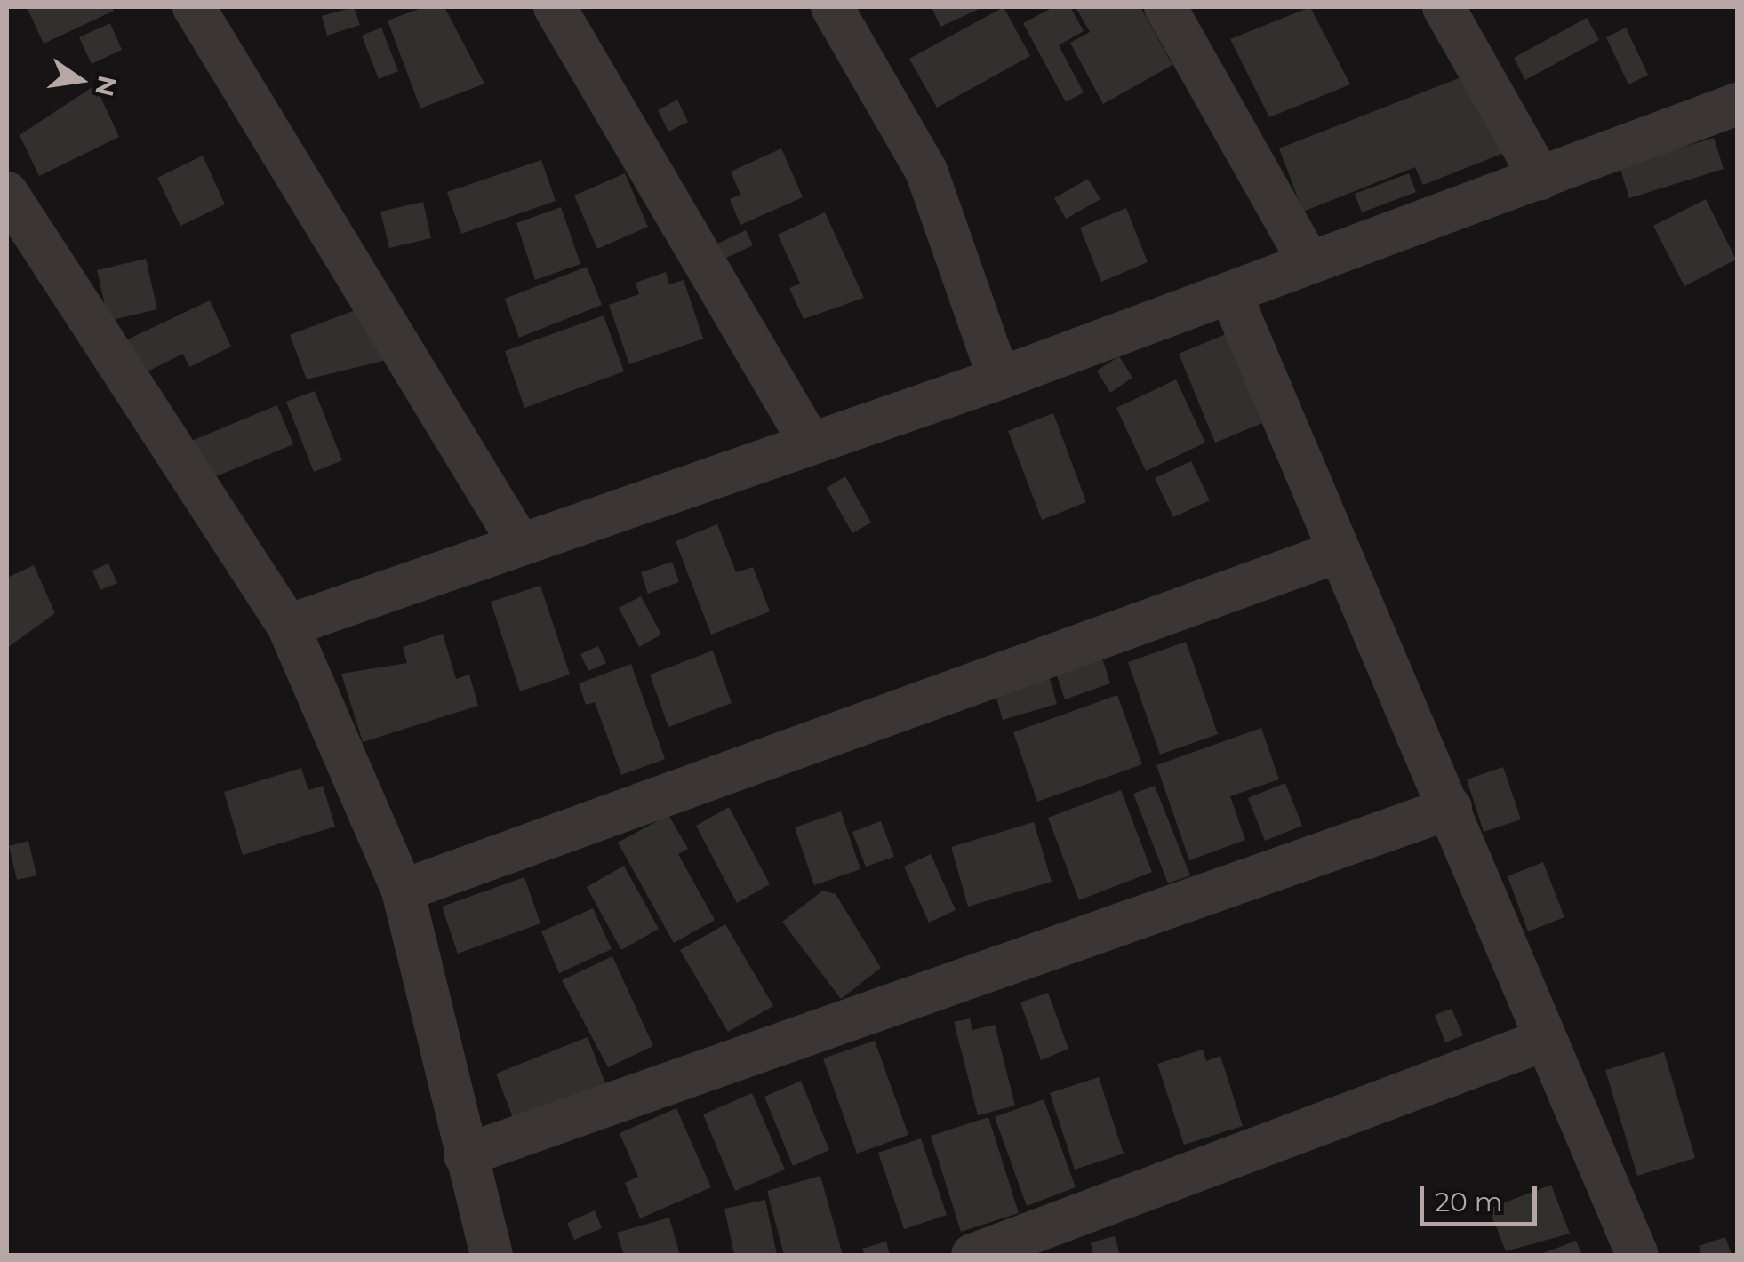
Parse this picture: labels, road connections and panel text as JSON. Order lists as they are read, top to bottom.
{
  "scale_bar": "20 m",
  "north": "right"
}
